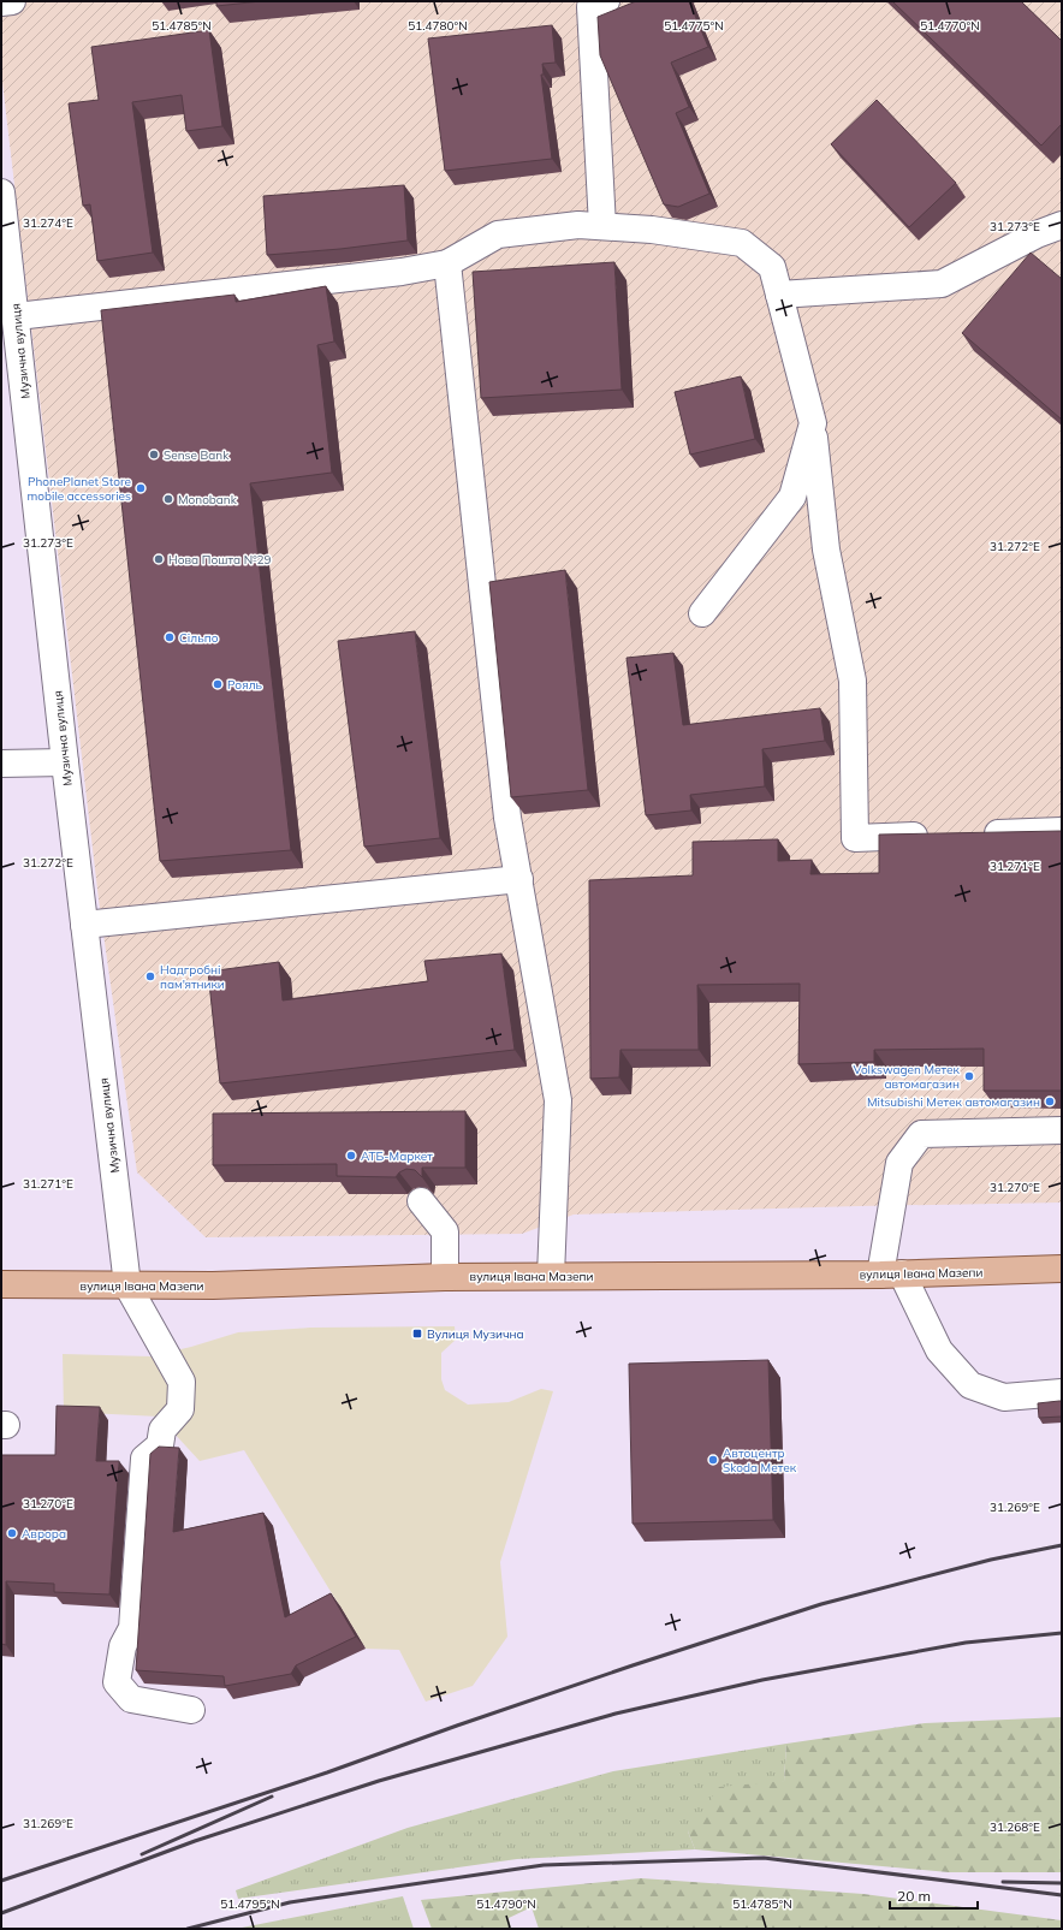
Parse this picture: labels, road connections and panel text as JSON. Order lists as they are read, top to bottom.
{
  "streets": {
    "main road": ["вулиця Івана Мазепи"],
    "street": ["Музична вулиця"]
  },
  "crossings": [
    ["Музична вулиця", "вулиця Івана Мазепи"]
  ],
  "places": {
    "other": [
      "Sense Bank",
      "PhonePlanet Store mobile accessories",
      "Monobank",
      "Нова Пошта №29",
      "Сільпо",
      "Рояль",
      "Надгробні пам'ятники",
      "Volkswagen Метек автомагазин",
      "Mitsubishi Метек автомагазин",
      "АТБ-Маркет",
      "Автоцентр Skoda Метек",
      "Аврора"
    ],
    "transit": ["Вулиця Музична"]
  },
  "scale_bar": "20 m",
  "coordinates": [
    "51.4785°N",
    "51.4780°N",
    "51.4775°N",
    "51.4770°N",
    "31.274°E",
    "31.273°E",
    "31.272°E",
    "31.271°E",
    "31.270°E",
    "31.269°E",
    "31.268°E",
    "51.4795°N",
    "51.4790°N"
  ]
}
